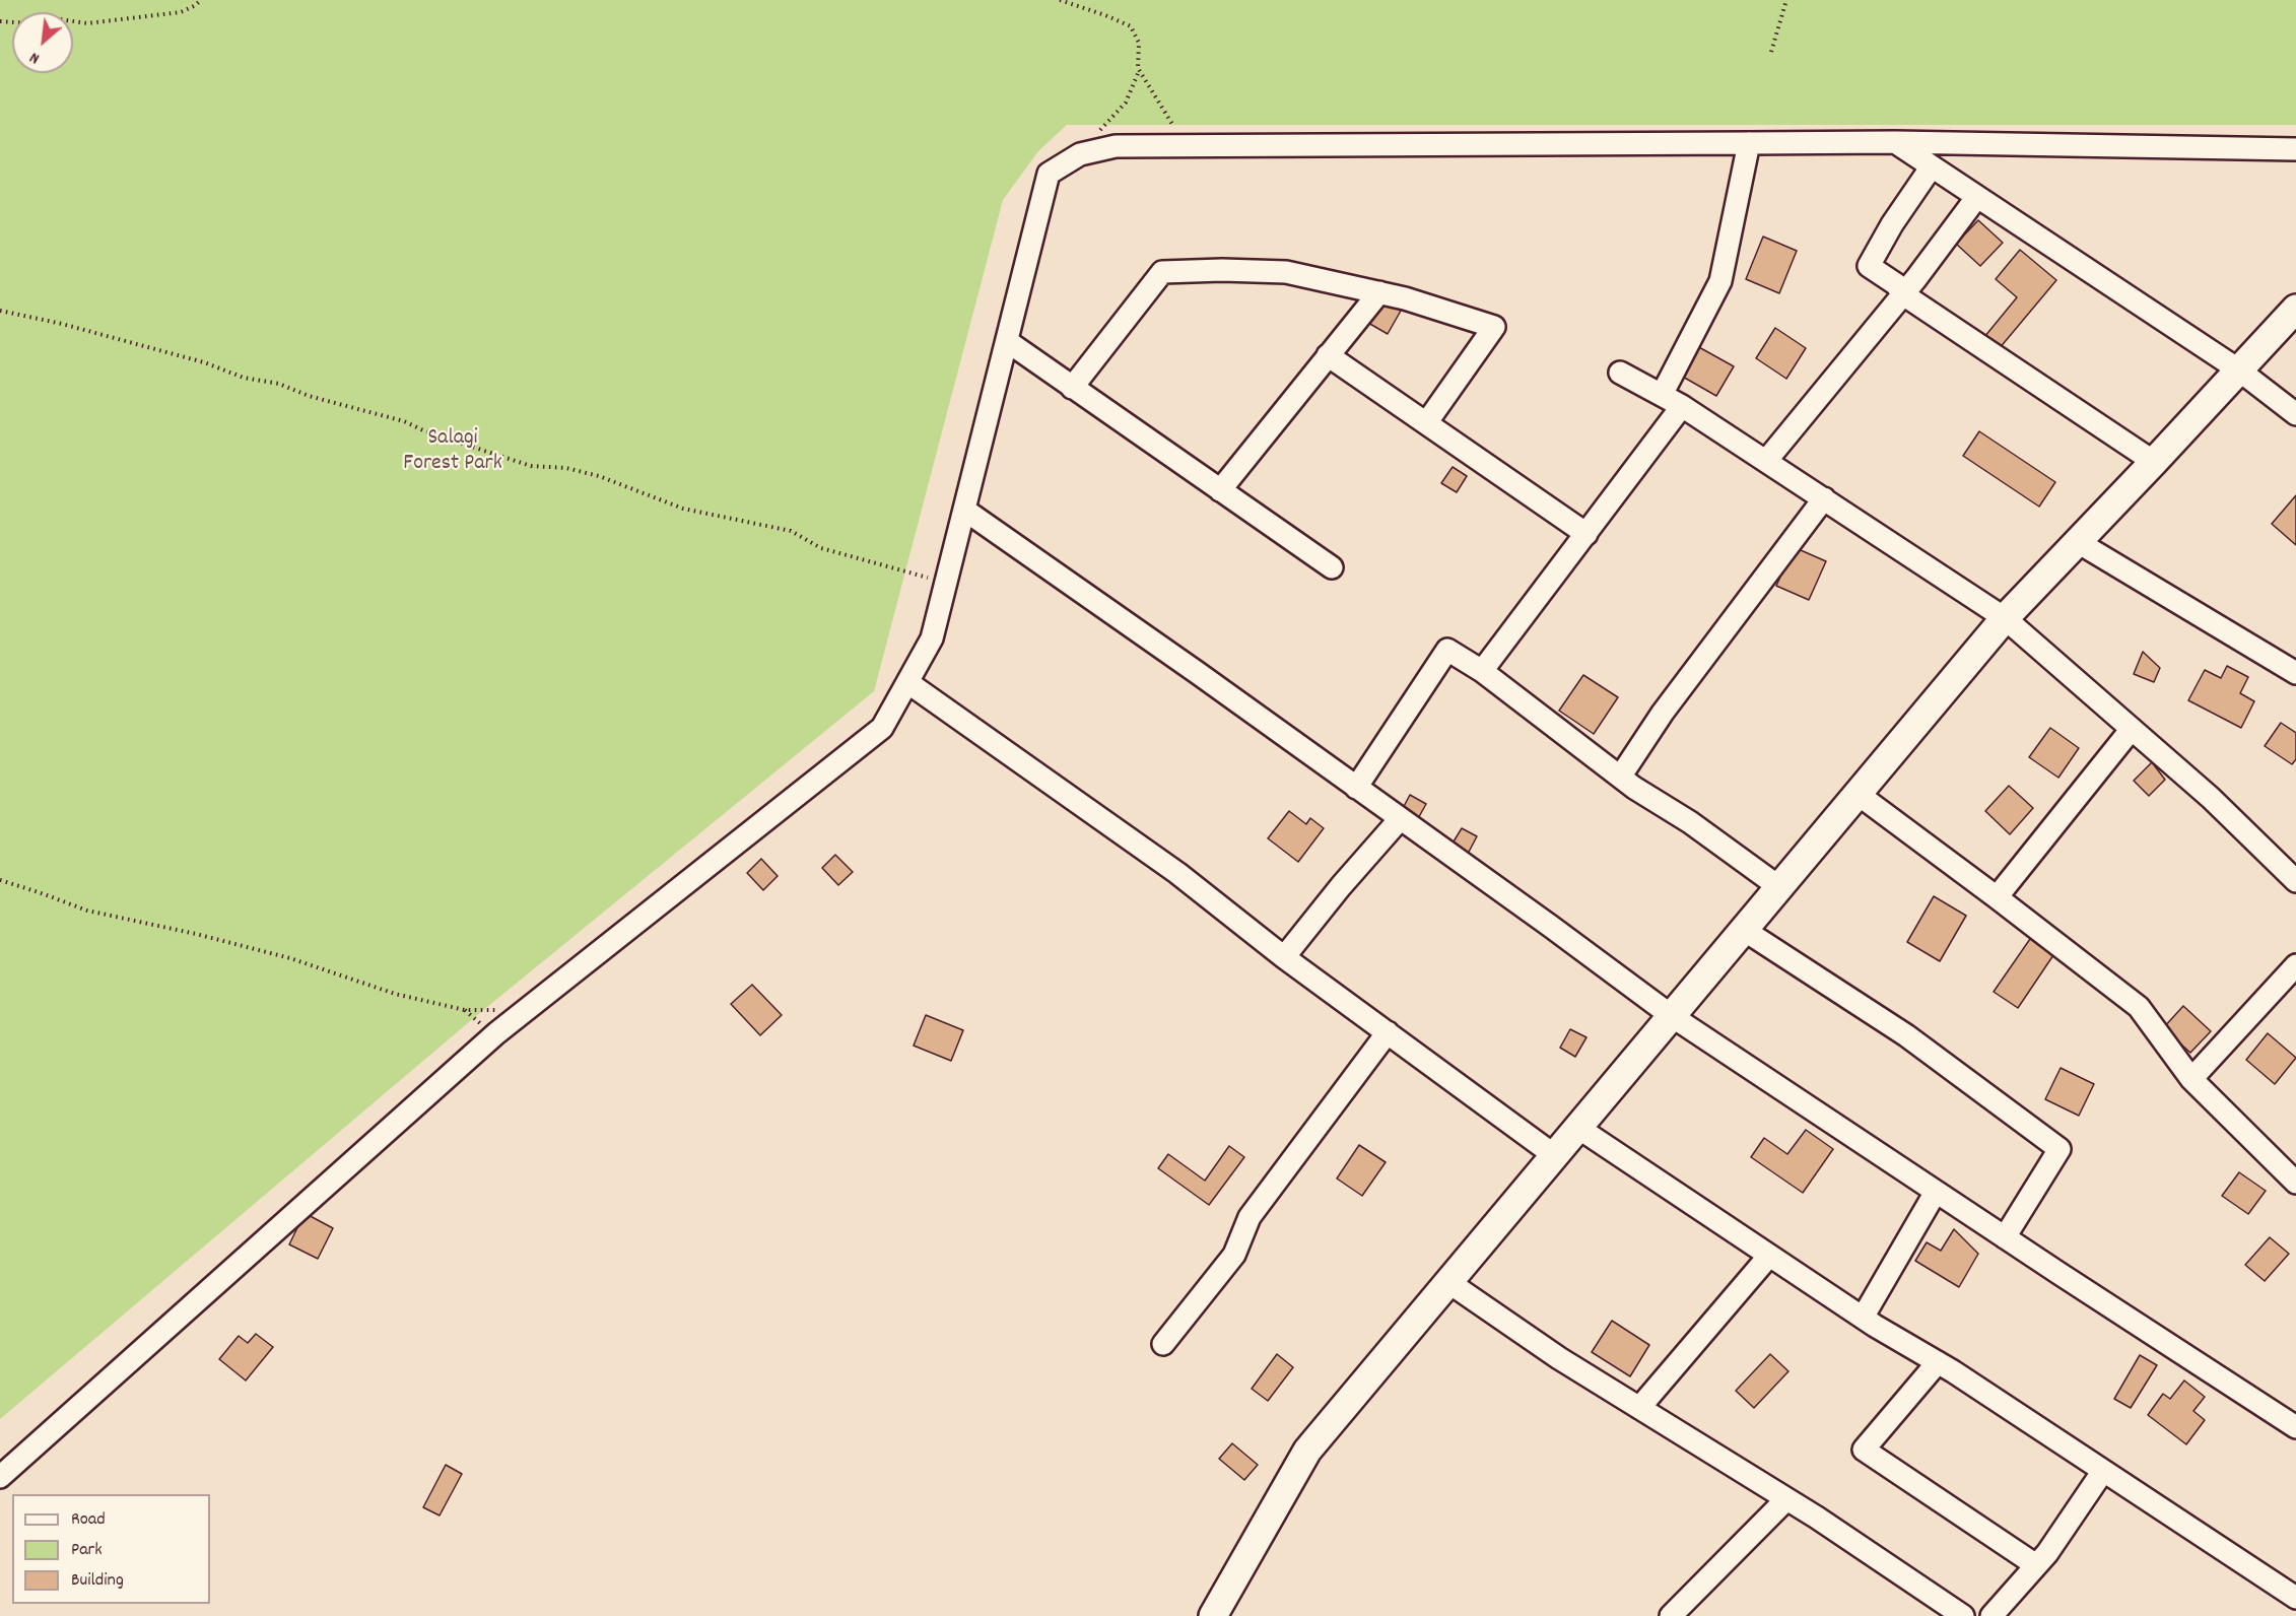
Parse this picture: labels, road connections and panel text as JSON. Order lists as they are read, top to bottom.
{
  "parks": ["Salagi Forest Park"],
  "legend": ["Road", "Park", "Building"],
  "north": "bottom left"
}
